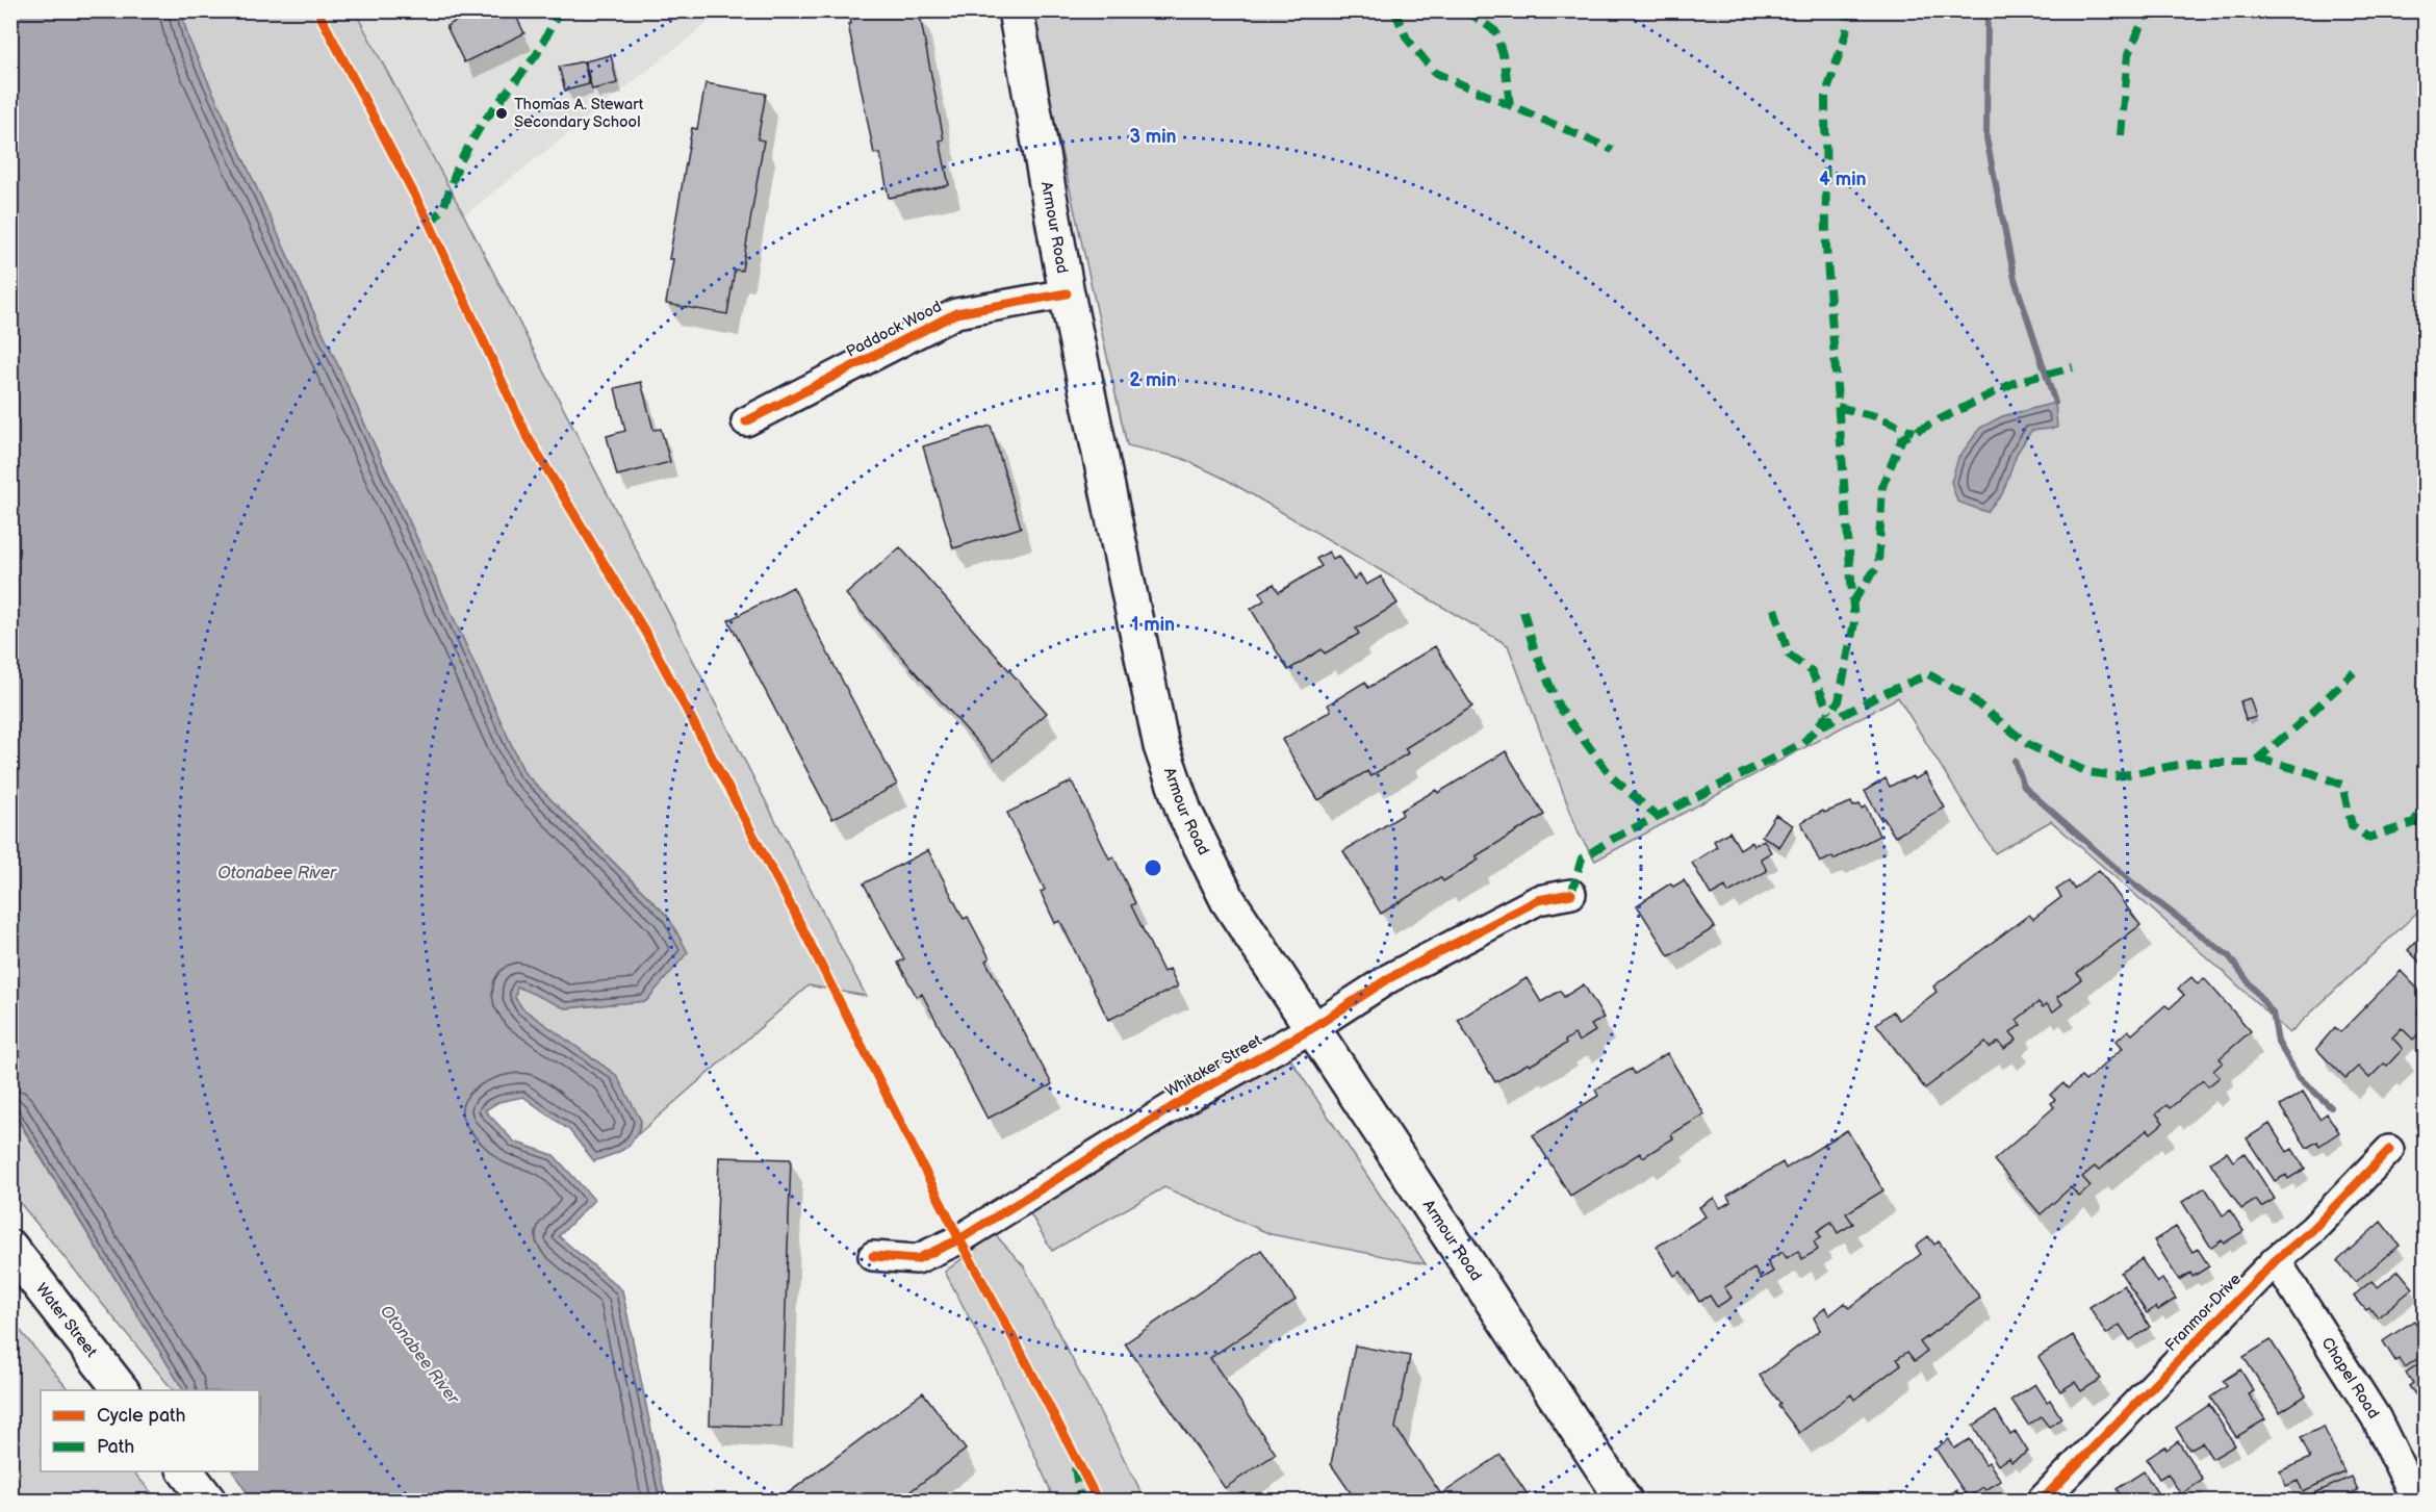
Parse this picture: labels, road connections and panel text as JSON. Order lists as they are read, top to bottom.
{
  "streets": {
    "main road": ["Armour Road", "Water Street"],
    "street": [
      "Paddock Wood",
      "Whitaker Street",
      "Franmor Drive",
      "Chapel Road"
    ]
  },
  "crossings": [
    ["Armour Road", "Paddock Wood"],
    ["Armour Road", "Whitaker Street"],
    ["Franmor Drive", "Chapel Road"]
  ],
  "water": ["Otonabee River"],
  "places": ["Thomas A. Stewart Secondary School"],
  "legend": ["Cycle path", "Path"],
  "rings": [
    "3 min",
    "4 min",
    "2 min",
    "1 min"
  ]
}
